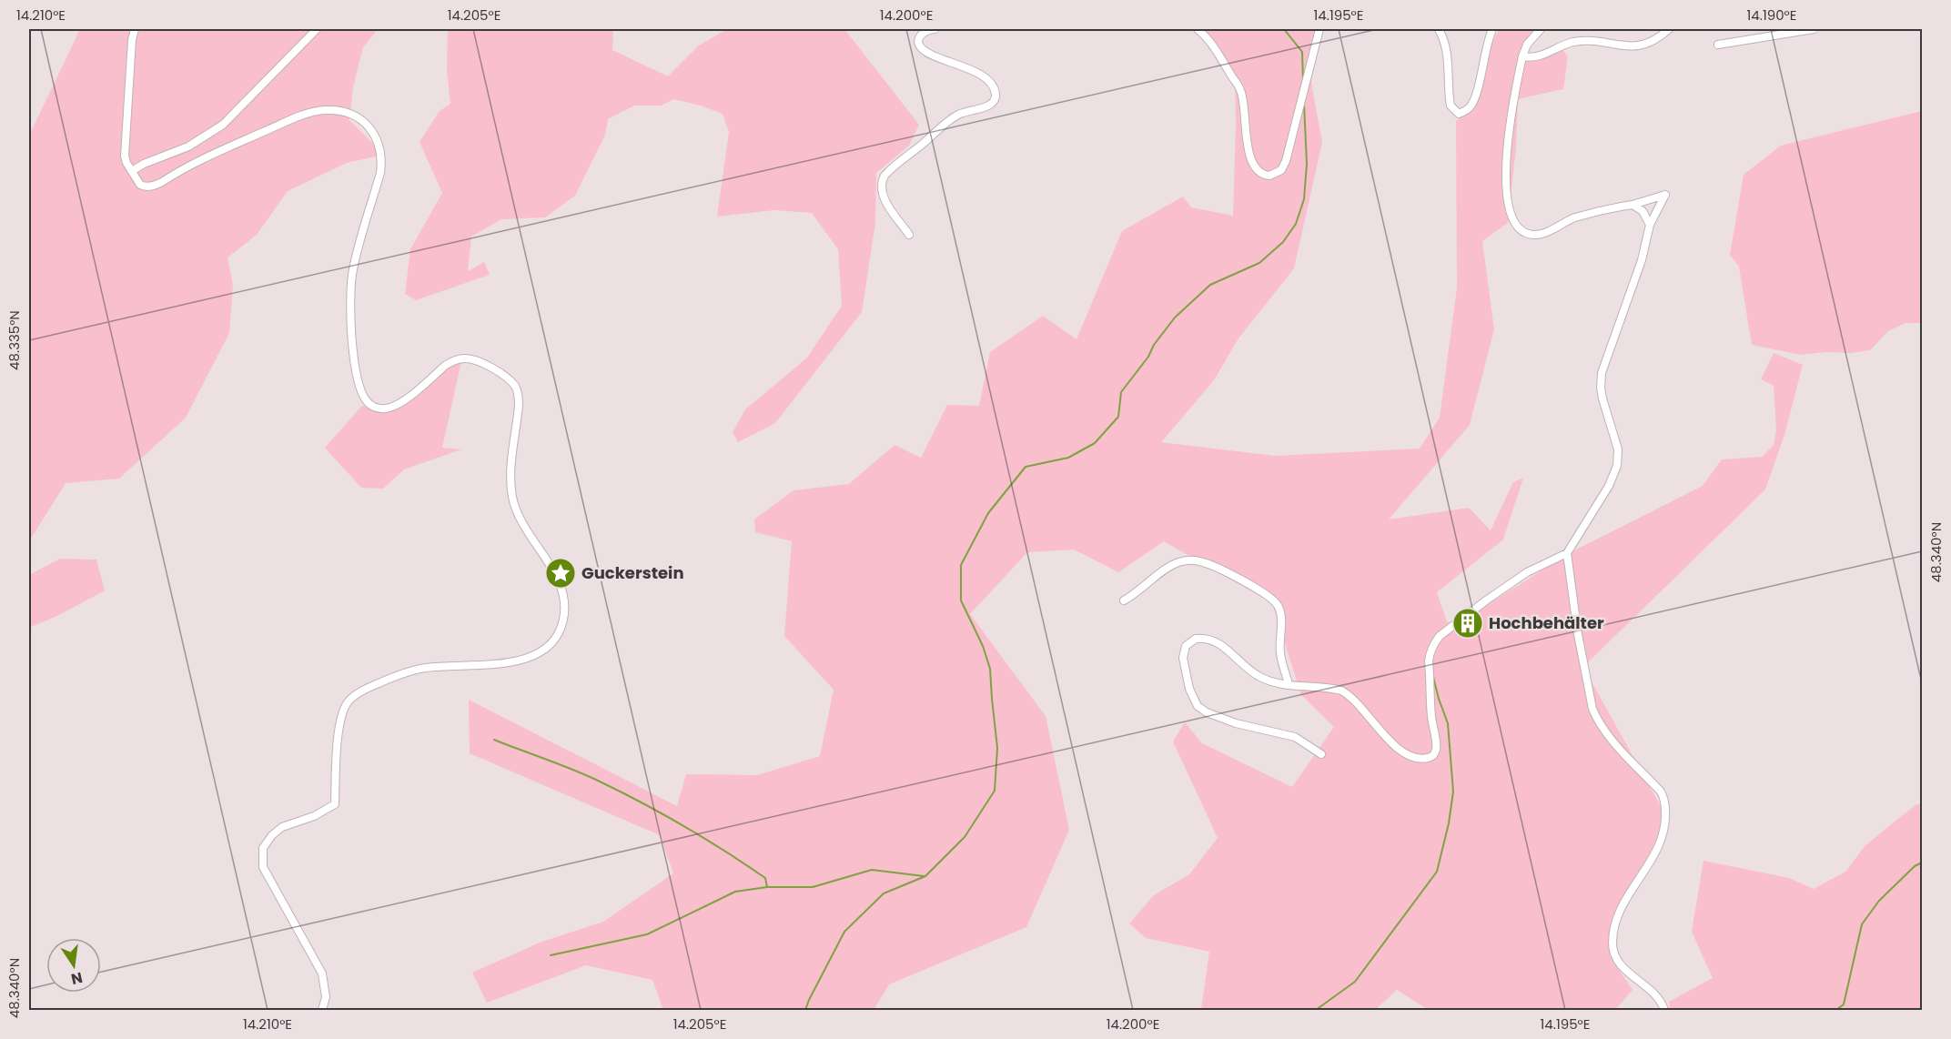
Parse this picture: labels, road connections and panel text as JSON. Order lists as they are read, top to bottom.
{
  "places": {
    "place": ["Guckerstein"],
    "building": ["Hochbehälter"]
  },
  "north": "bottom",
  "coordinates": [
    "14.210°E",
    "14.205°E",
    "14.200°E",
    "14.195°E",
    "14.190°E",
    "48.335°N",
    "48.340°N"
  ]
}
